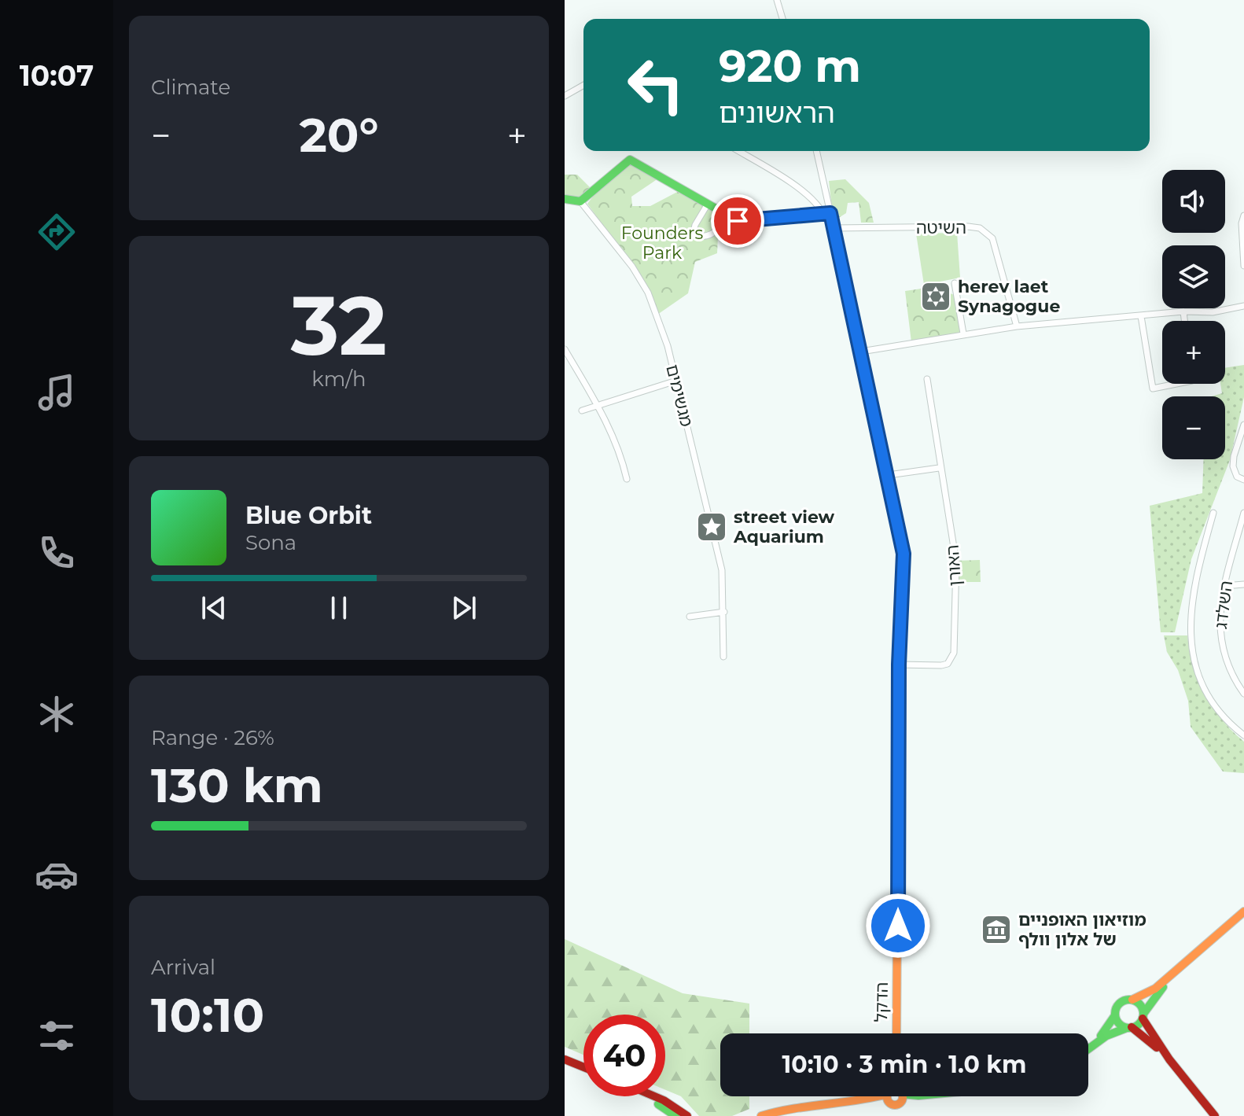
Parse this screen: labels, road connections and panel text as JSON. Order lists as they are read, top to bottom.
{
  "streets": {
    "street": [
      "השיטה",
      "מגשימים",
      "האורן",
      "השלדג",
      "הדקל"
    ]
  },
  "crossings": [
    ["השיטה", "הדקל"],
    ["האורן", "הדקל"]
  ],
  "parks": ["Founders Park"],
  "places": {
    "synagogue": ["herev laet Synagogue"],
    "place": ["street view Aquarium"],
    "museum": ["מוזיאון האופניים של אלון וולף"]
  },
  "page": {
    "tabs": "10:07",
    "tile": [
      "Climate",
      ["32", "km/h"],
      ["Range · 26%", "130 km"],
      ["Arrival", "10:10"]
    ],
    "turn": ["920 m", "הראשונים"],
    "heat": ["−", "20°", "+"],
    "map_buttons": ["+", "−"],
    "song": ["Blue Orbit", "Sona"],
    "limit": "40",
    "trip": "10:10 · 3 min · 1.0 km"
  }
}
